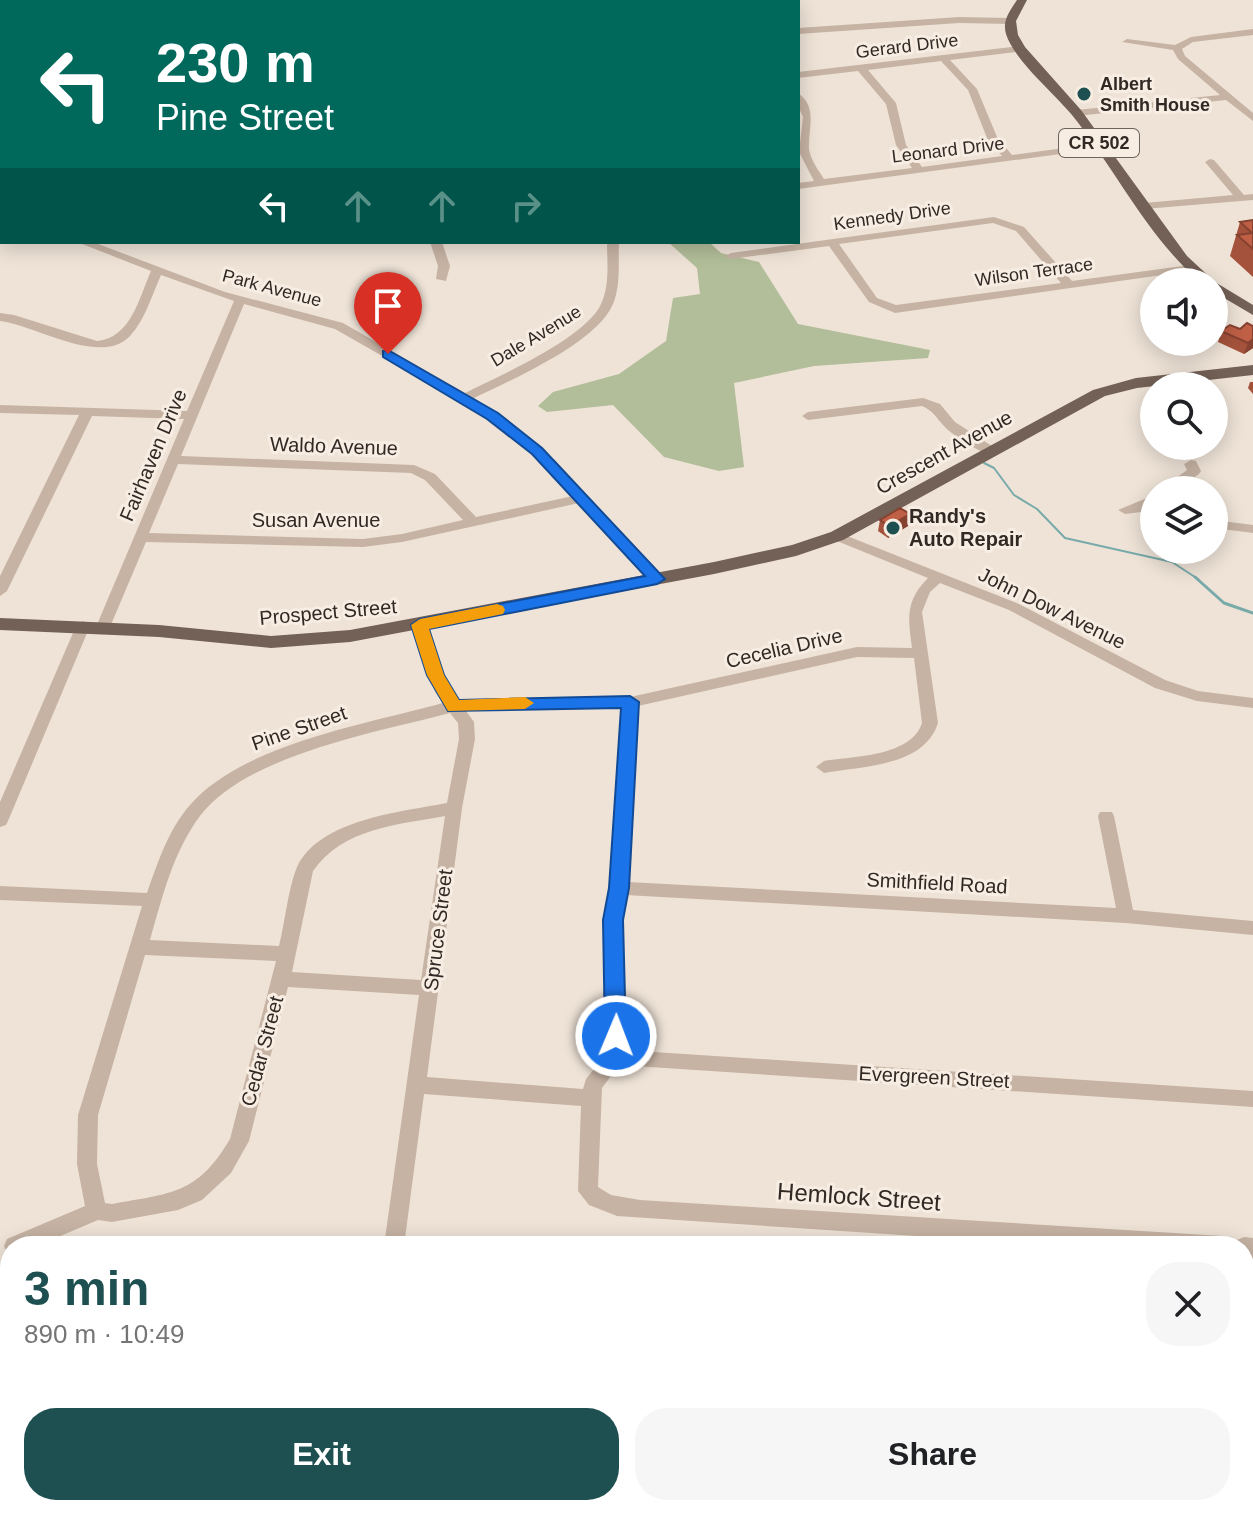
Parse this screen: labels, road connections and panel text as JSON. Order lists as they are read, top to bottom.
{
  "streets": {
    "main road": ["CR 502", "Crescent Avenue", "Prospect Street"],
    "street": [
      "Gerard Drive",
      "Leonard Drive",
      "Kennedy Drive",
      "Wilson Terrace",
      "Park Avenue",
      "Dale Avenue",
      "Waldo Avenue",
      "Fairhaven Drive",
      "Susan Avenue",
      "John Dow Avenue",
      "Cecelia Drive",
      "Pine Street",
      "Smithfield Road",
      "Spruce Street",
      "Cedar Street",
      "Evergreen Street",
      "Hemlock Street"
    ]
  },
  "crossings": [
    ["Gerard Drive", "CR 502"],
    ["CR 502", "Leonard Drive"],
    ["Kennedy Drive", "Wilson Terrace"],
    ["Park Avenue", "Dale Avenue"],
    ["Park Avenue", "Crescent Avenue"],
    ["Park Avenue", "Fairhaven Drive"],
    ["Park Avenue", "Susan Avenue"],
    ["Park Avenue", "Prospect Street"],
    ["Waldo Avenue", "Fairhaven Drive"],
    ["Waldo Avenue", "Susan Avenue"],
    ["Crescent Avenue", "John Dow Avenue"],
    ["Crescent Avenue", "Prospect Street"],
    ["Fairhaven Drive", "Susan Avenue"],
    ["Fairhaven Drive", "Prospect Street"],
    ["Prospect Street", "Spruce Street"],
    ["Cecelia Drive", "Pine Street"],
    ["Pine Street", "Spruce Street"],
    ["Pine Street", "Cedar Street"],
    ["Spruce Street", "Cedar Street"]
  ],
  "places": ["Albert Smith House", "Randy's Auto Repair"],
  "page": {
    "turn": ["230 m", "Pine Street"],
    "heading": ["3 min", "890 m · 10:49"],
    "buttons": ["Exit", "Share"]
  }
}
